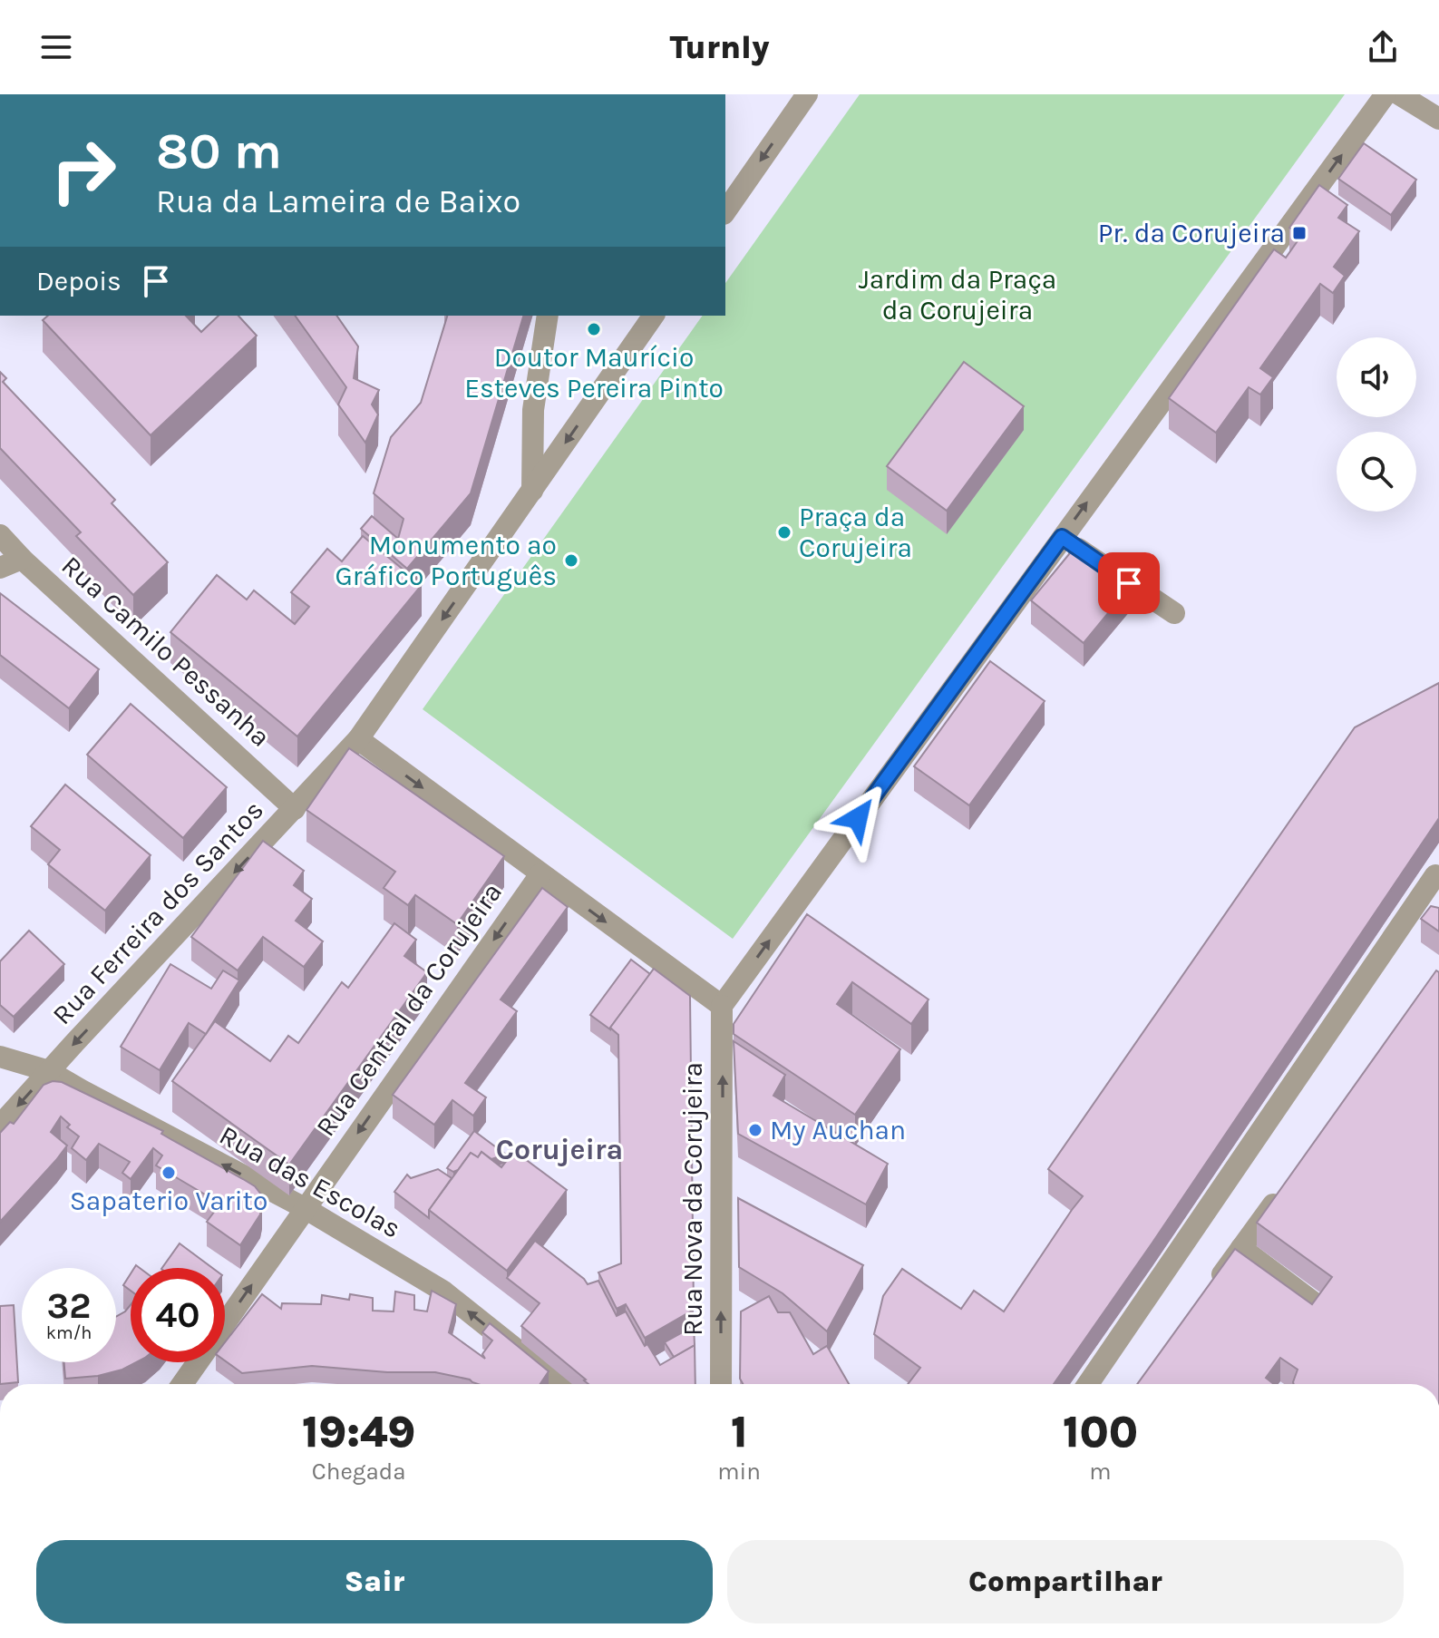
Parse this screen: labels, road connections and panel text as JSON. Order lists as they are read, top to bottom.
{
  "streets": {
    "street": [
      "Rua Camilo Pessanha",
      "Rua Ferreira dos Santos",
      "Rua Central da Corujeira",
      "Rua das Escolas",
      "Rua Nova da Corujeira"
    ]
  },
  "crossings": [
    ["Rua Camilo Pessanha", "Rua Ferreira dos Santos"],
    ["Rua Ferreira dos Santos", "Rua das Escolas"],
    ["Rua Central da Corujeira", "Rua das Escolas"]
  ],
  "one_way": ["Rua Ferreira dos Santos", "Rua das Escolas", "Rua Nova da Corujeira"],
  "districts": ["Corujeira"],
  "parks": ["Jardim da Praça da Corujeira"],
  "places": {
    "transit": ["Pr. da Corujeira"],
    "other": [
      "Doutor Maurício Esteves Pereira Pinto",
      "Praça da Corujeira",
      "Monumento ao Gráfico Português",
      "My Auchan",
      "Sapaterio Varito"
    ]
  },
  "page": {
    "header": "Turnly",
    "turn": ["80 m", "Rua da Lameira de Baixo"],
    "then": "Depois",
    "speed": "32 km/h",
    "limit": "40",
    "eta": [
      "19:49",
      "Chegada",
      "1",
      "min",
      "100",
      "m"
    ],
    "buttons": ["Sair", "Compartilhar"]
  }
}
